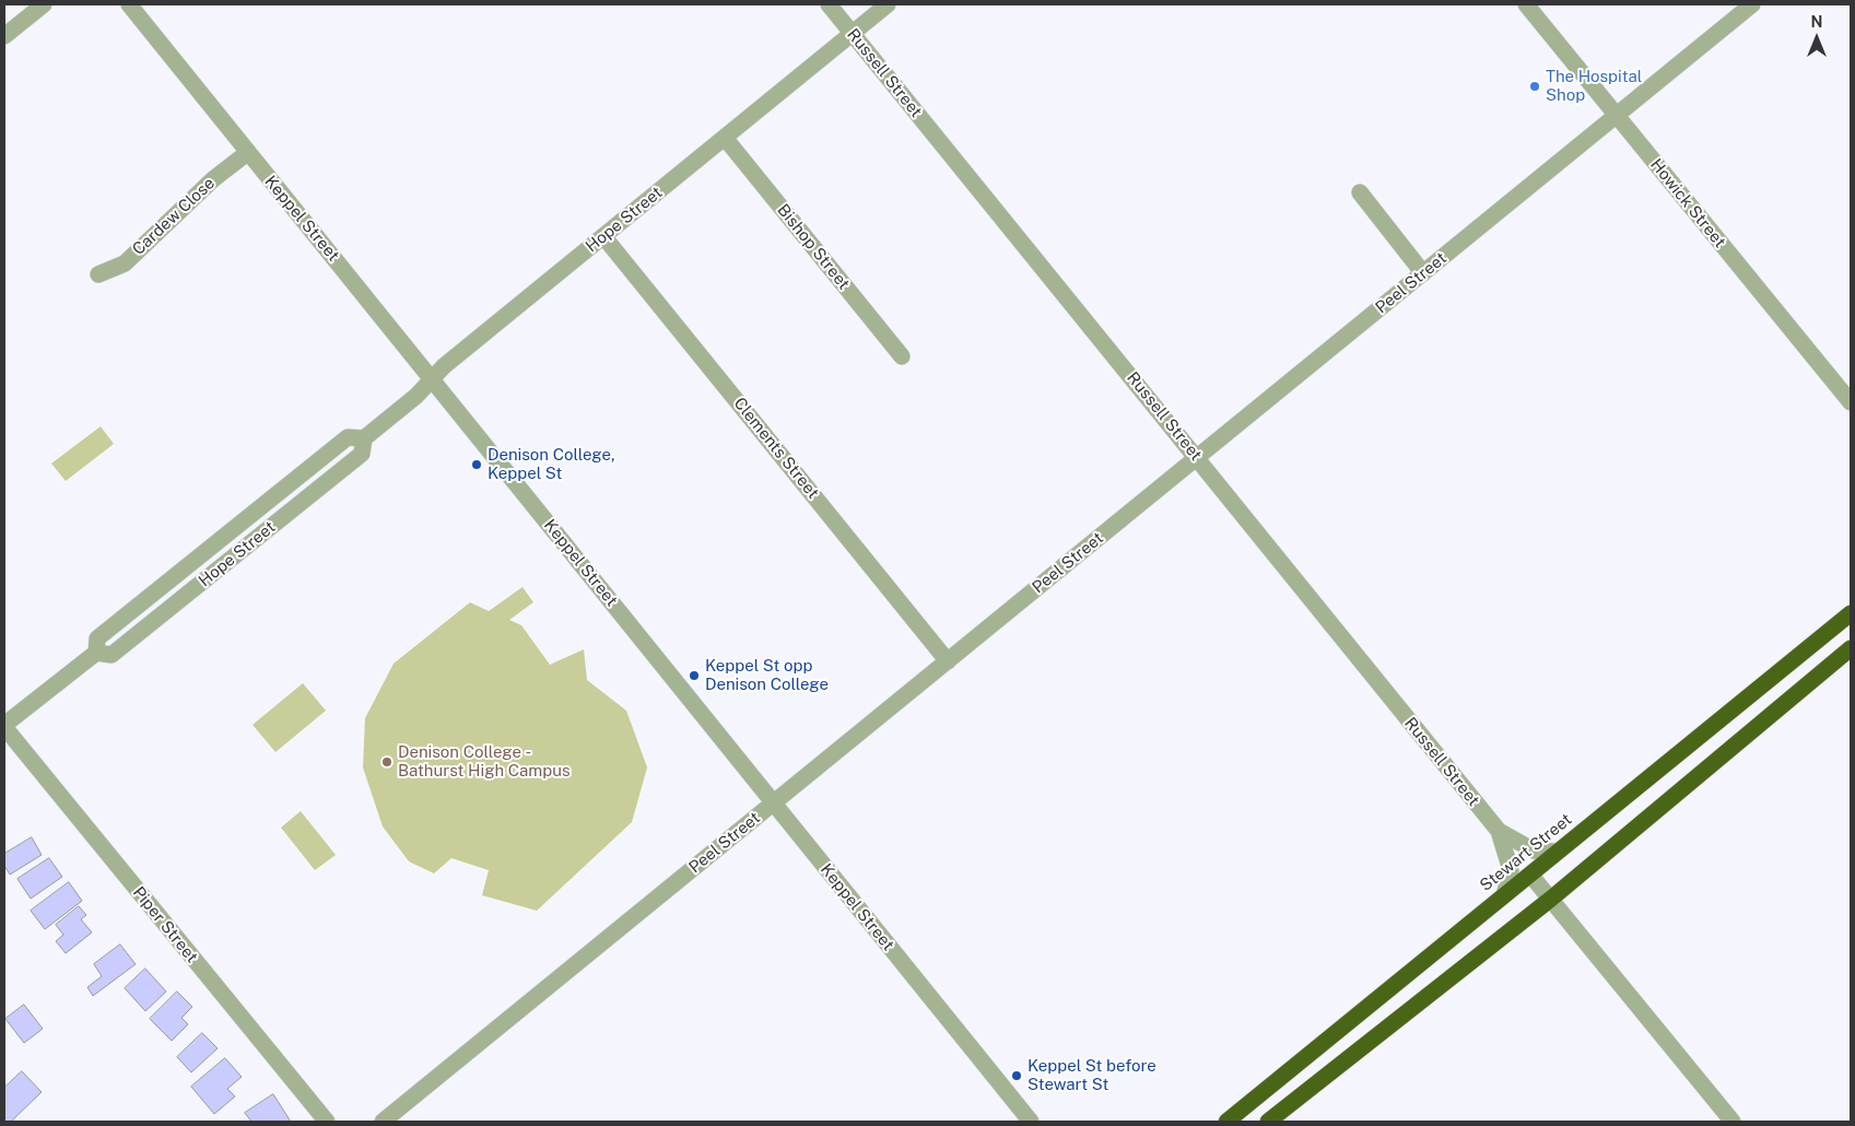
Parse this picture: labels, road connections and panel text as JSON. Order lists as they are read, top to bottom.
{
  "streets": {
    "highway": ["Stewart Street"],
    "street": [
      "Russell Street",
      "Howick Street",
      "Cardew Close",
      "Keppel Street",
      "Hope Street",
      "Bishop Street",
      "Peel Street",
      "Clements Street",
      "Piper Street"
    ]
  },
  "crossings": [
    ["Russell Street", "Hope Street"],
    ["Russell Street", "Peel Street"],
    ["Russell Street", "Stewart Street"],
    ["Howick Street", "Peel Street"],
    ["Cardew Close", "Keppel Street"],
    ["Keppel Street", "Hope Street"],
    ["Keppel Street", "Peel Street"],
    ["Hope Street", "Bishop Street"],
    ["Hope Street", "Clements Street"],
    ["Hope Street", "Piper Street"],
    ["Peel Street", "Clements Street"]
  ],
  "places": [
    "The Hospital Shop",
    "Denison College, Keppel St",
    "Keppel St opp Denison College",
    "Denison College - Bathurst High Campus",
    "Keppel St before Stewart St"
  ],
  "north": "top"
}
